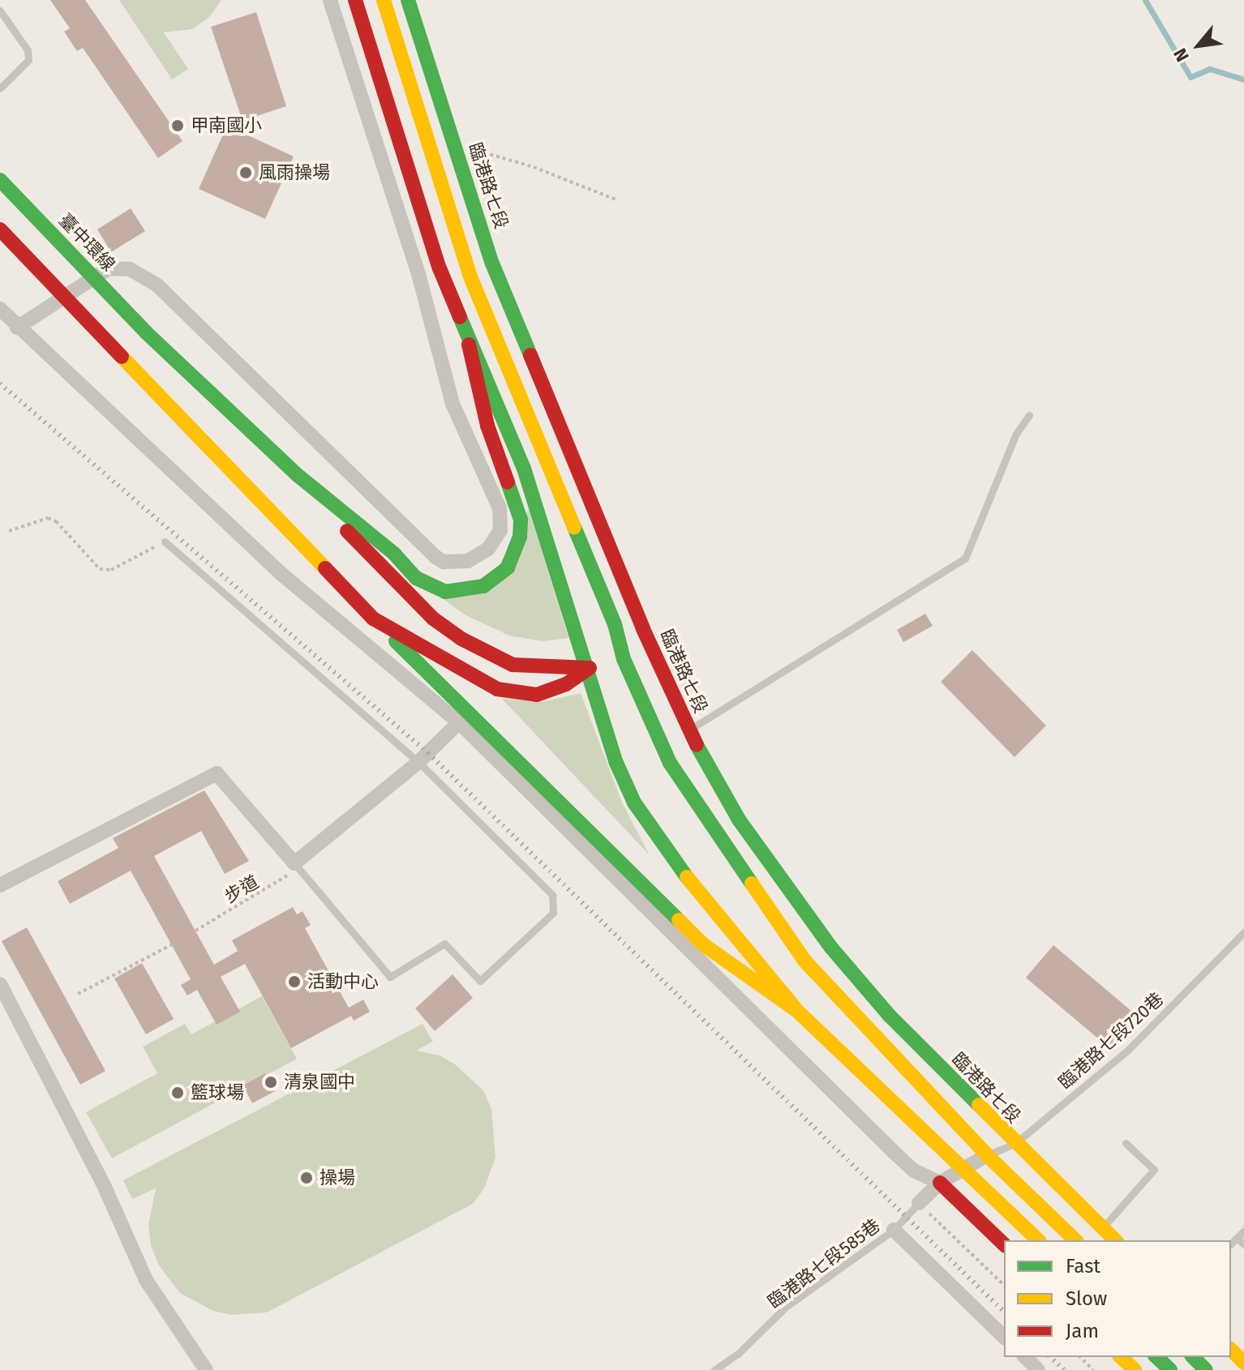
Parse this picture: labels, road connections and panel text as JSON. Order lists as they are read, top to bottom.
{
  "streets": {
    "main road": ["臨港路七段", "臺中環線"],
    "lane": ["臨港路七段720巷", "臨港路七段585巷"],
    "path": ["步道"]
  },
  "crossings": [
    ["臨港路七段", "臨港路七段720巷"]
  ],
  "places": [
    "甲南國小",
    "風雨操場",
    "活動中心",
    "清泉國中",
    "籃球場",
    "操場"
  ],
  "legend": ["Fast", "Slow", "Jam"],
  "north": "bottom left"
}
